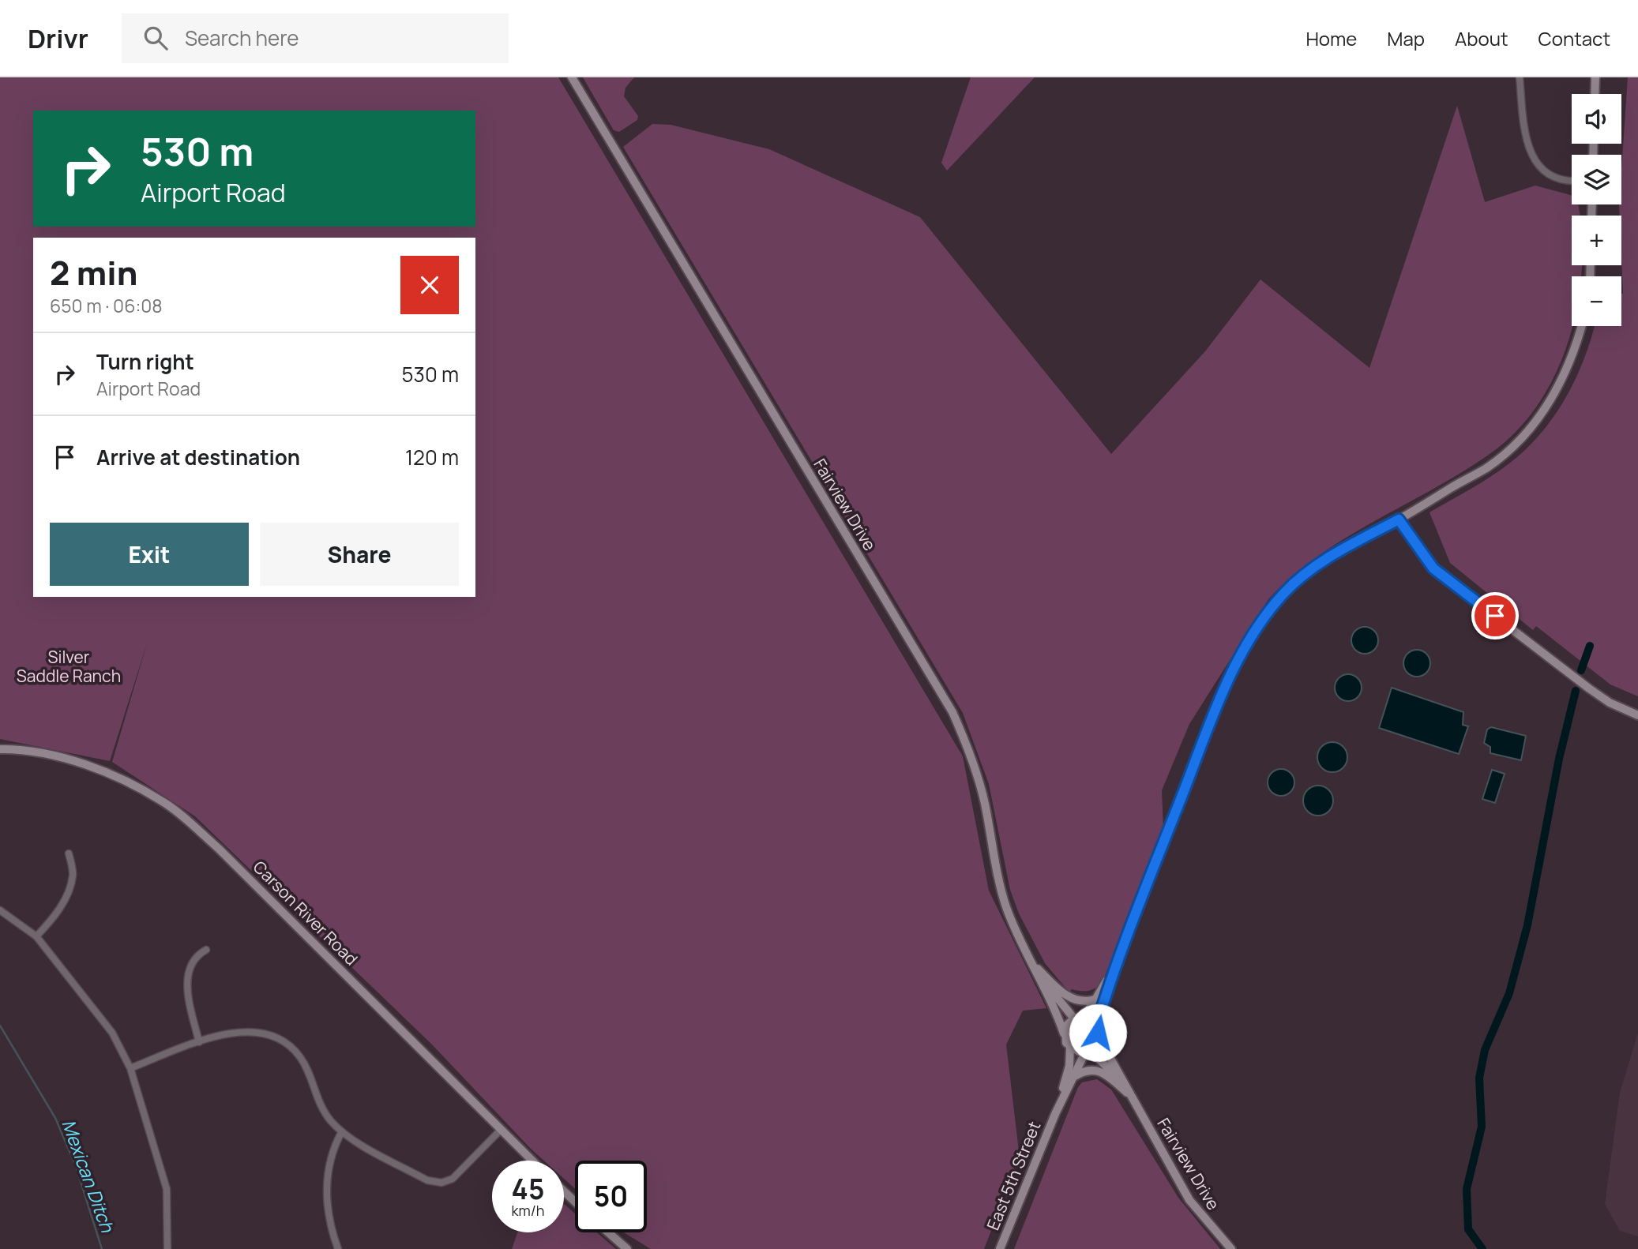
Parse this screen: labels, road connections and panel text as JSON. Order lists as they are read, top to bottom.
{
  "streets": {
    "main road": ["Fairview Drive", "Carson River Road", "East 5th Street"]
  },
  "crossings": [
    ["Fairview Drive", "East 5th Street"]
  ],
  "water": ["Mexican Ditch"],
  "parks": ["Silver Saddle Ranch"],
  "page": {
    "header": "Drivr",
    "search": "Search here",
    "nav": [
      "Home",
      "Map",
      "About",
      "Contact"
    ],
    "map_buttons": ["+", "−"],
    "turn": ["530 m", "Airport Road"],
    "heading": ["2 min", "650 m · 06:08"],
    "list": [
      {
        "name": "Turn right",
        "note": "Airport Road",
        "value": "530 m"
      },
      {
        "name": "Arrive at destination",
        "value": "120 m"
      }
    ],
    "buttons": ["Exit", "Share"],
    "speed": "45 km/h",
    "limit": "50"
  }
}
